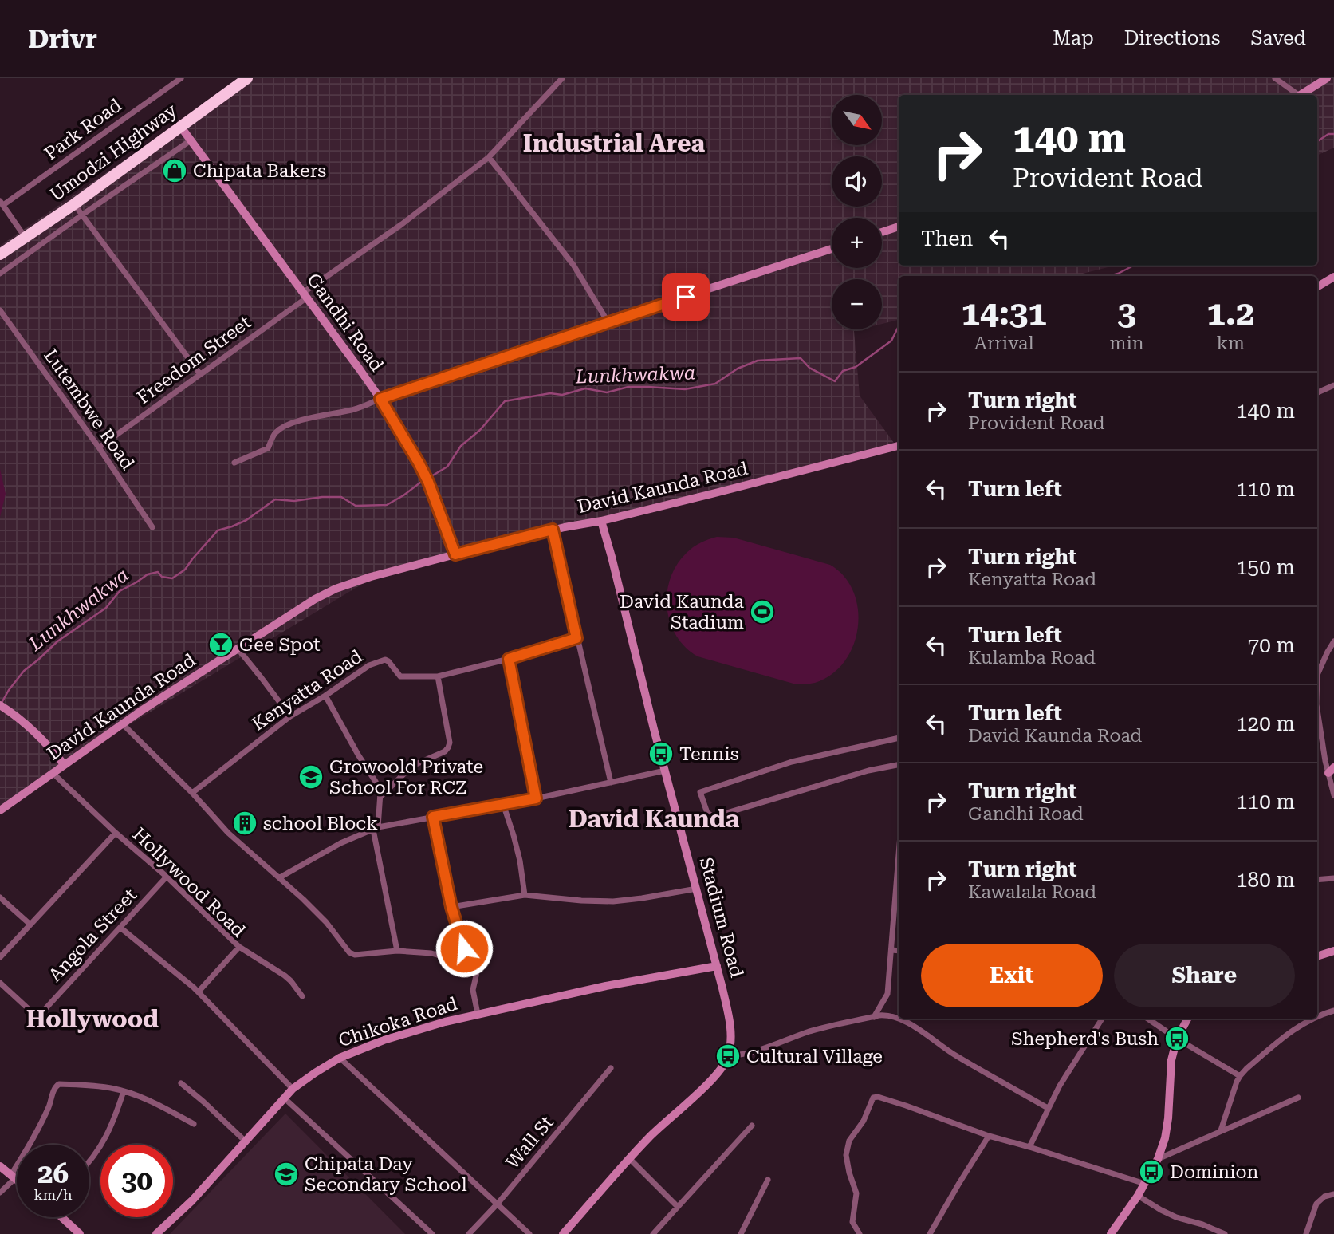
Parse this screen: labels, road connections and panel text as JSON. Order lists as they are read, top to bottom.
{
  "streets": {
    "highway": ["Umodzi Highway"],
    "street": [
      "Park Road",
      "Gandhi Road",
      "Freedom Street",
      "Lutembwe Road",
      "David Kaunda Road",
      "Kenyatta Road",
      "Hollywood Road",
      "Stadium Road",
      "Angola Street",
      "Chikoka Road",
      "Wall St"
    ]
  },
  "crossings": [
    ["Umodzi Highway", "Gandhi Road"],
    ["Gandhi Road", "Freedom Street"],
    ["Gandhi Road", "David Kaunda Road"],
    ["Freedom Street", "Lutembwe Road"],
    ["David Kaunda Road", "Hollywood Road"],
    ["David Kaunda Road", "Stadium Road"],
    ["Hollywood Road", "Angola Street"],
    ["Stadium Road", "Chikoka Road"]
  ],
  "districts": ["Industrial Area", "David Kaunda", "Hollywood"],
  "water": ["Lunkhwakwa"],
  "places": {
    "shop": ["Chipata Bakers"],
    "sports": ["David Kaunda Stadium"],
    "bar": ["Gee Spot"],
    "bus stop": [
      "Tennis",
      "Shepherd's Bush",
      "Cultural Village",
      "Dominion"
    ],
    "school or university": ["Growoold Private School For RCZ", "Chipata Day Secondary School"],
    "building": ["school Block"]
  },
  "north": "bottom right",
  "page": {
    "header": "Drivr",
    "nav": ["Map", "Directions", "Saved"],
    "map_buttons": ["+", "−"],
    "turn": ["140 m", "Provident Road"],
    "then": "Then",
    "eta": [
      "14:31",
      "Arrival",
      "3",
      "min",
      "1.2",
      "km"
    ],
    "list": [
      {
        "name": "Turn right",
        "note": "Provident Road",
        "value": "140 m"
      },
      {
        "name": "Turn left",
        "value": "110 m"
      },
      {
        "name": "Turn right",
        "note": "Kenyatta Road",
        "value": "150 m"
      },
      {
        "name": "Turn left",
        "note": "Kulamba Road",
        "value": "70 m"
      },
      {
        "name": "Turn left",
        "note": "David Kaunda Road",
        "value": "120 m"
      },
      {
        "name": "Turn right",
        "note": "Gandhi Road",
        "value": "110 m"
      },
      {
        "name": "Turn right",
        "note": "Kawalala Road",
        "value": "180 m"
      }
    ],
    "buttons": ["Exit", "Share"],
    "speed": "26 km/h",
    "limit": "30"
  }
}
